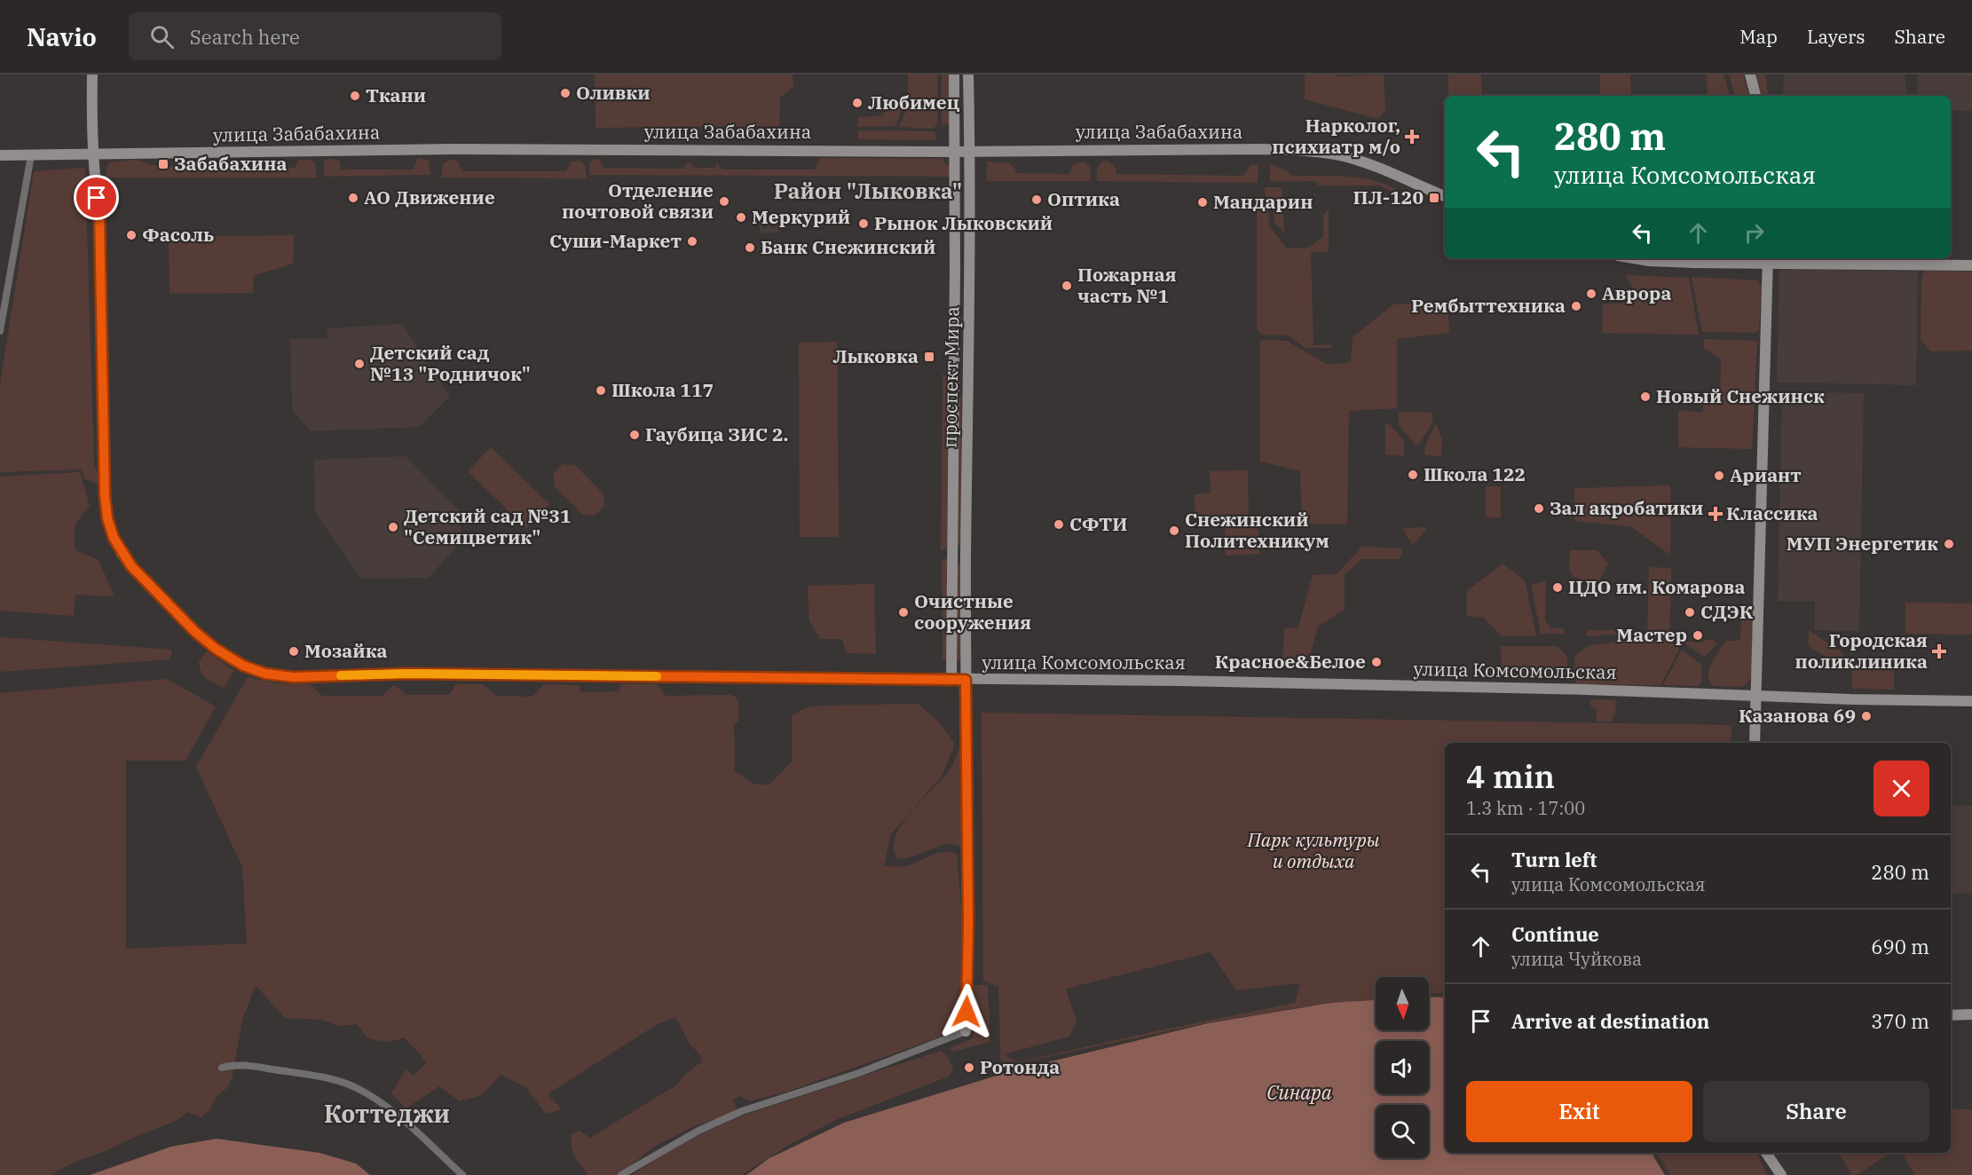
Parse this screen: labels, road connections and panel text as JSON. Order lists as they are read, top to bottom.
{
  "streets": {
    "street": ["улица Забабахина", "проспект Мира", "улица Комсомольская"]
  },
  "crossings": [
    ["улица Забабахина", "проспект Мира"],
    ["улица Забабахина", "улица Комсомольская"],
    ["проспект Мира", "улица Комсомольская"]
  ],
  "districts": ["Район \"Лыковка\"", "Коттеджи"],
  "water": ["Синара"],
  "parks": ["Парк культуры и отдыха"],
  "places": {
    "other": [
      "Оливки",
      "Ткани",
      "Любимец",
      "АО Движение",
      "Оптика",
      "Отделение почтовой связи",
      "Мандарин",
      "Меркурий",
      "Рынок Лыковский",
      "Фасоль",
      "Суши-Маркет",
      "Банк Снежинский",
      "Пожарная часть №1",
      "Аврора",
      "Рембыттехника",
      "Детский сад №13 \"Родничок\"",
      "Школа 117",
      "Новый Снежинск",
      "Гаубица ЗИС 2.",
      "Школа 122",
      "Ариант",
      "Зал акробатики",
      "СФТИ",
      "Детский сад №31 \"Семицветик\"",
      "Снежинский Политехникум",
      "МУП Энергетик",
      "ЦДО им. Комарова",
      "Очистные сооружения",
      "СДЭК",
      "Мастер",
      "Мозайка",
      "Красное&Белое",
      "Казанова 69",
      "Ротонда"
    ],
    "health": ["Нарколог, психиатр м/о", "Классика", "Городская поликлиника"],
    "transit": ["Забабахина", "ПЛ-120", "Лыковка"]
  },
  "north": "bottom",
  "page": {
    "header": "Navio",
    "search": "Search here",
    "nav": ["Map", "Layers", "Share"],
    "turn": ["280 m", "улица Комсомольская"],
    "heading": ["4 min", "1.3 km · 17:00"],
    "list": [
      {
        "name": "Turn left",
        "note": "улица Комсомольская",
        "value": "280 m"
      },
      {
        "name": "Continue",
        "note": "улица Чуйкова",
        "value": "690 m"
      },
      {
        "name": "Arrive at destination",
        "value": "370 m"
      }
    ],
    "buttons": ["Exit", "Share"]
  }
}
